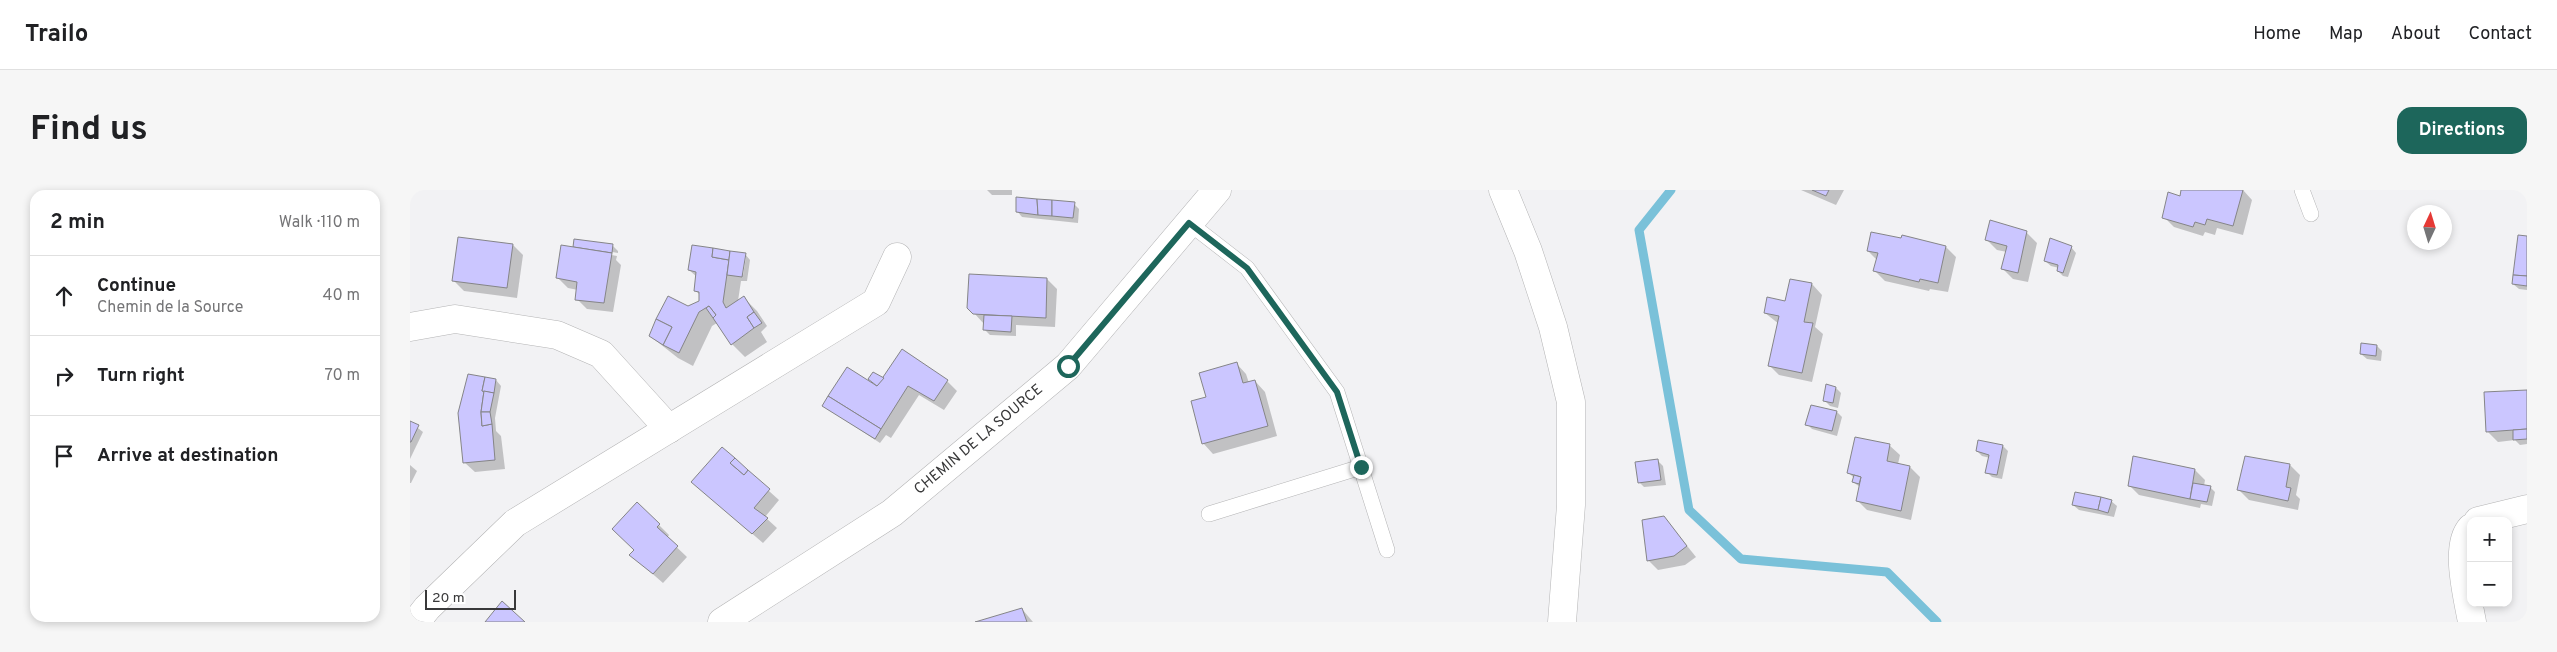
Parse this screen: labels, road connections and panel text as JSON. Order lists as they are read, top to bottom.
{
  "streets": {
    "street": ["CHEMIN DE LA SOURCE"]
  },
  "scale_bar": "20 m",
  "north": "top",
  "page": {
    "header": "Trailo",
    "nav": [
      "Home",
      "Map",
      "About",
      "Contact"
    ],
    "buttons": "Directions",
    "title": "Find us",
    "heading": ["2 min", "Walk · 110 m"],
    "list": [
      ["Continue", "Chemin de la Source", "40 m"],
      ["Turn right", "70 m"],
      "Arrive at destination"
    ],
    "map_buttons": ["+", "−"],
    "scale": "20 m"
  }
}
